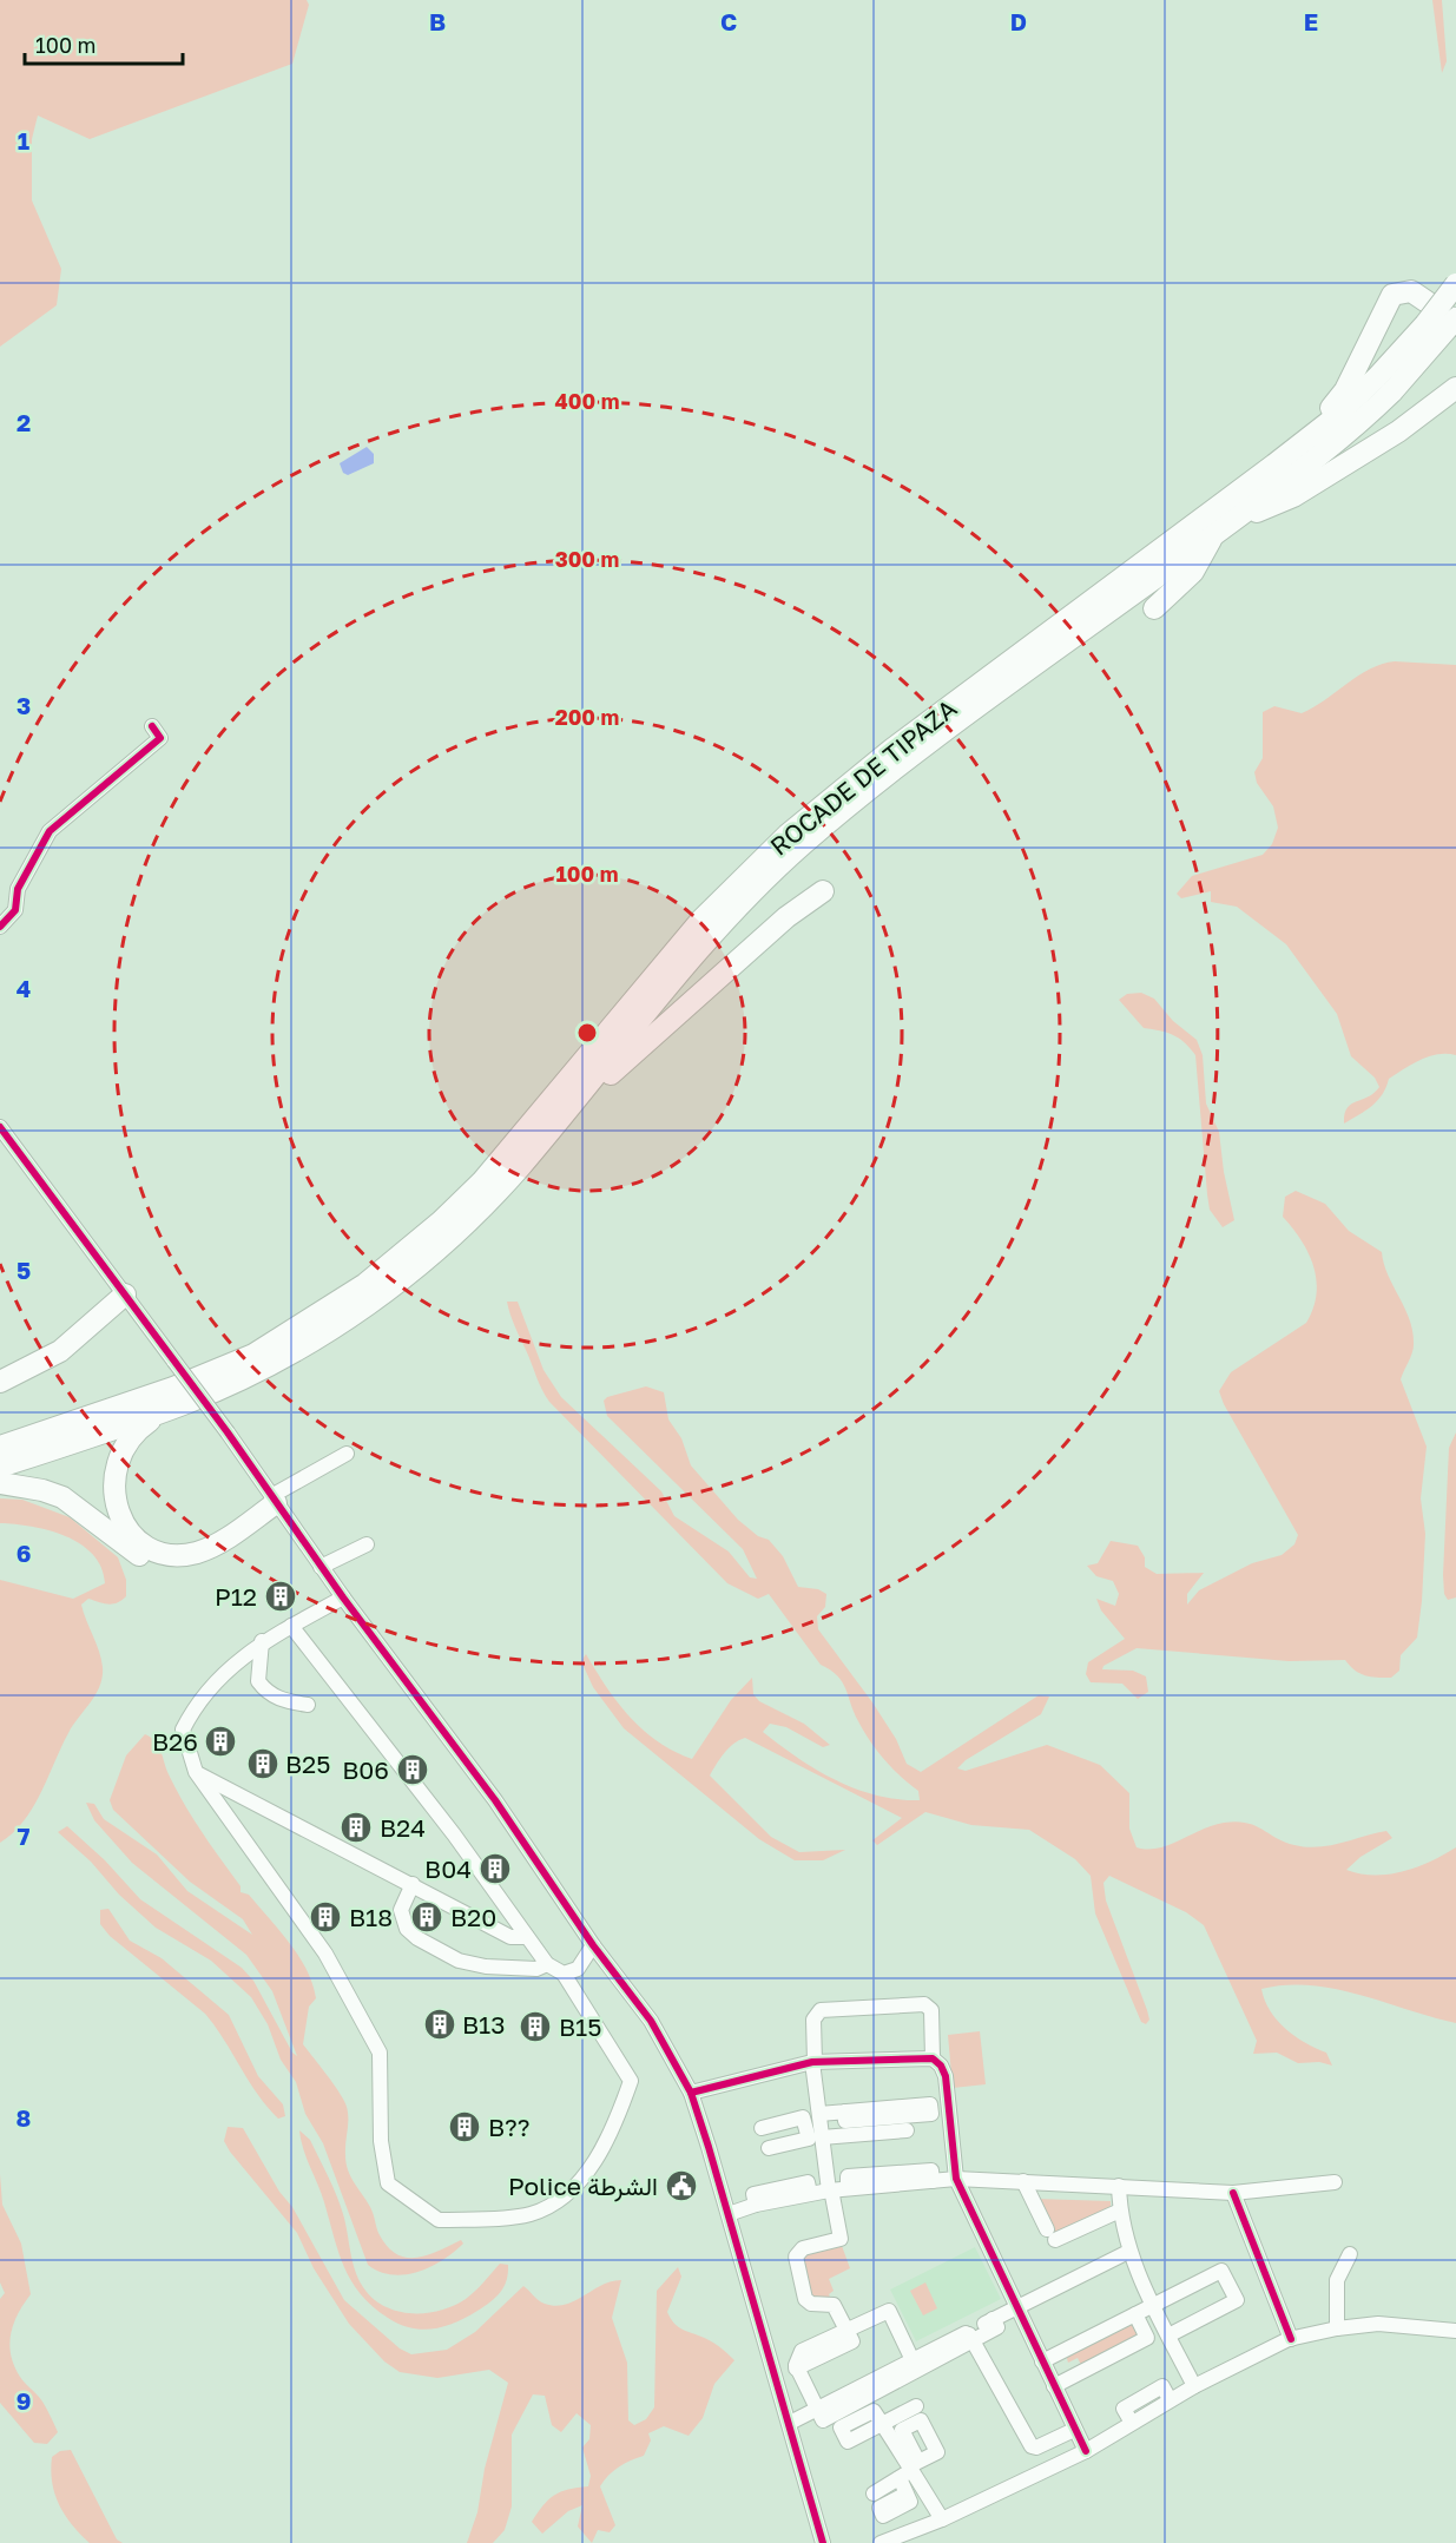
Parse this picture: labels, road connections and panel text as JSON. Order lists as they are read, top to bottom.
{
  "streets": {
    "highway": ["ROCADE DE TIPAZA"]
  },
  "places": {
    "building": [
      "P12",
      "B26",
      "B25",
      "B06",
      "B24",
      "B04",
      "B18",
      "B20",
      "B13",
      "B15",
      "B??"
    ],
    "public building": ["Police الشرطة"]
  },
  "scale_bar": "100 m",
  "grid": {
    "columns": [
      "B",
      "C",
      "D",
      "E"
    ],
    "rows": [
      "1",
      "2",
      "3",
      "4",
      "5",
      "6",
      "7",
      "8",
      "9"
    ]
  },
  "rings": [
    "400 m",
    "300 m",
    "200 m",
    "100 m"
  ]
}
